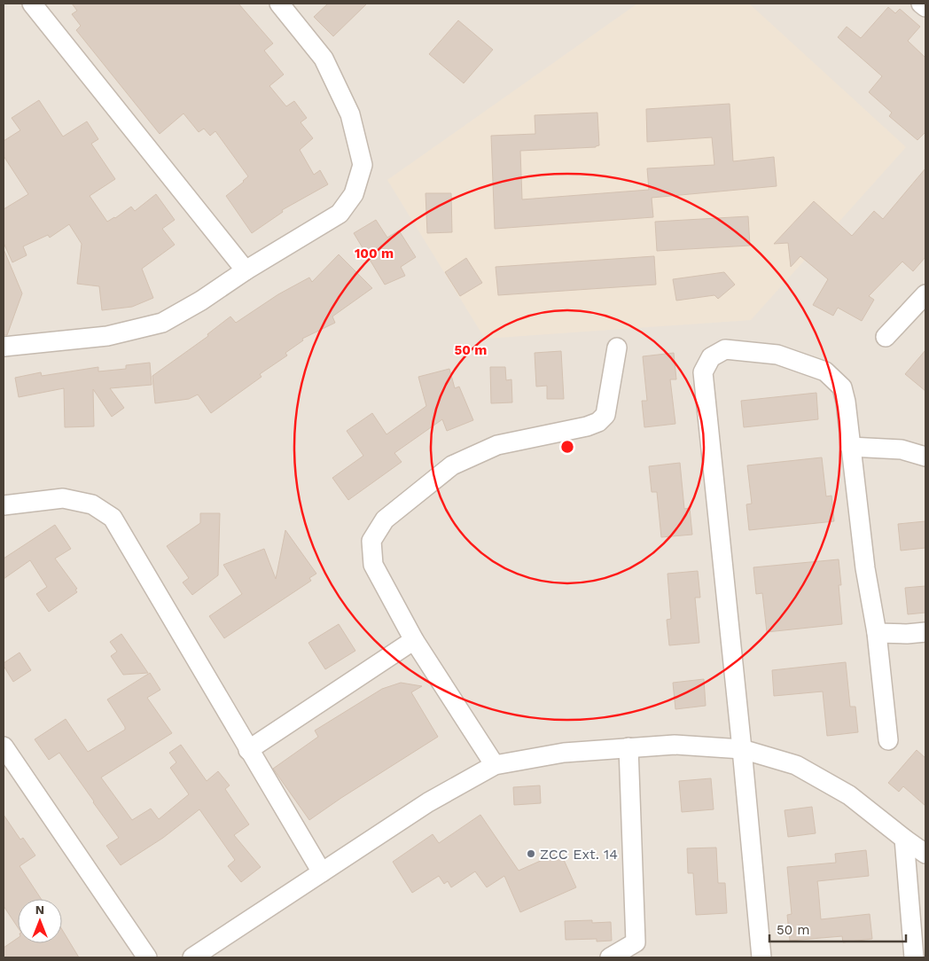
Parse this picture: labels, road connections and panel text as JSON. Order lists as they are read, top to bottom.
{
  "places": ["ZCC Ext. 14"],
  "scale_bar": "50 m",
  "north": "top",
  "rings": ["100 m", "50 m"]
}
